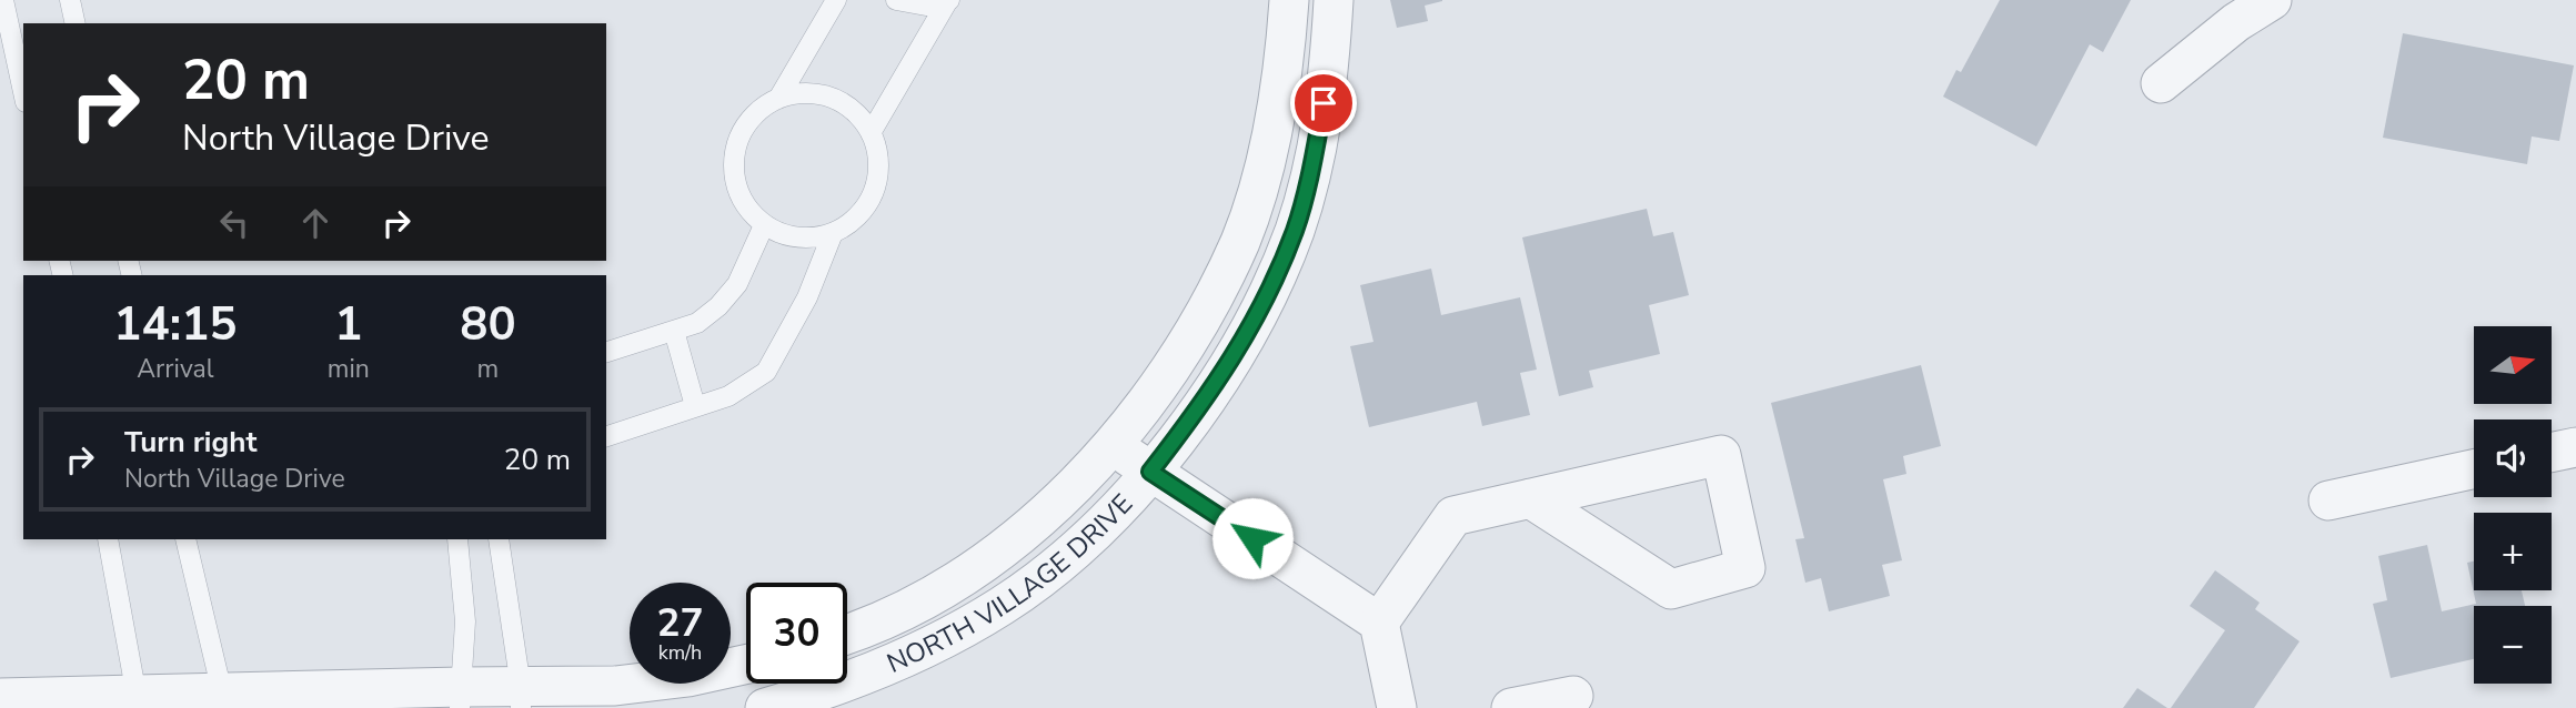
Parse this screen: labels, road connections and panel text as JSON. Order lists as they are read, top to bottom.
{
  "streets": {
    "street": ["NORTH VILLAGE DRIVE"]
  },
  "north": "right",
  "page": {
    "turn": ["20 m", "North Village Drive"],
    "eta": [
      "14:15",
      "Arrival",
      "1",
      "min",
      "80",
      "m"
    ],
    "map_buttons": ["+", "−"],
    "list": [
      {
        "name": "Turn right",
        "note": "North Village Drive",
        "value": "20 m"
      }
    ],
    "speed": "27 km/h",
    "limit": "30"
  }
}
